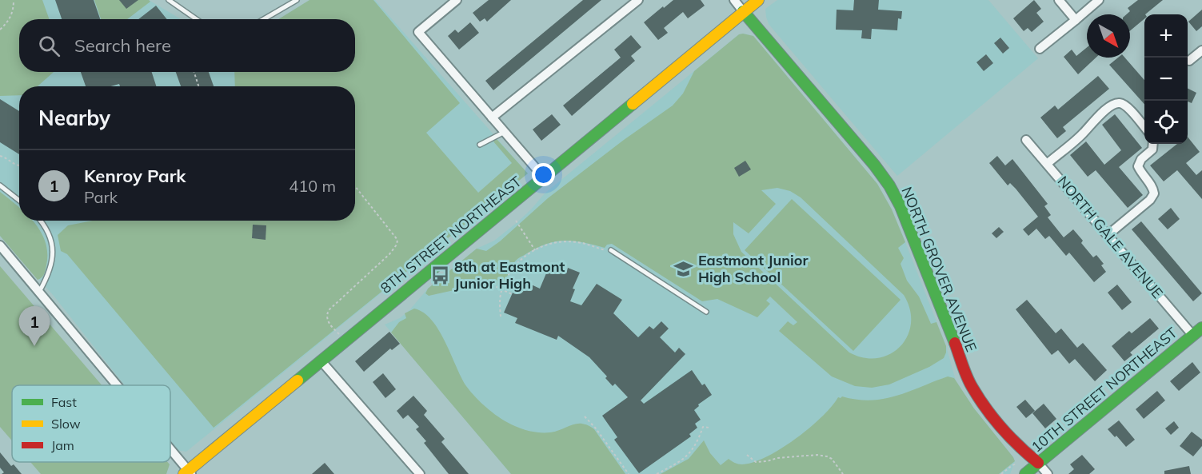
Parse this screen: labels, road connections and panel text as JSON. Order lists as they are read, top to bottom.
{
  "streets": {
    "street": [
      "8TH STREET NORTHEAST",
      "NORTH GALE AVENUE",
      "NORTH GROVER AVENUE",
      "10TH STREET NORTHEAST"
    ]
  },
  "crossings": [
    ["8TH STREET NORTHEAST", "NORTH GROVER AVENUE"],
    ["NORTH GALE AVENUE", "10TH STREET NORTHEAST"],
    ["NORTH GROVER AVENUE", "10TH STREET NORTHEAST"]
  ],
  "places": {
    "school or university": ["Eastmont Junior High School"],
    "bus stop": ["8th at Eastmont Junior High"]
  },
  "legend": ["Fast", "Slow", "Jam"],
  "north": "bottom right",
  "page": {
    "map_buttons": ["+", "−"],
    "search": "Search here",
    "heading": "Nearby",
    "list": [
      {
        "mark": "1",
        "name": "Kenroy Park",
        "note": "Park",
        "value": "410 m"
      }
    ],
    "pins": "1"
  }
}
